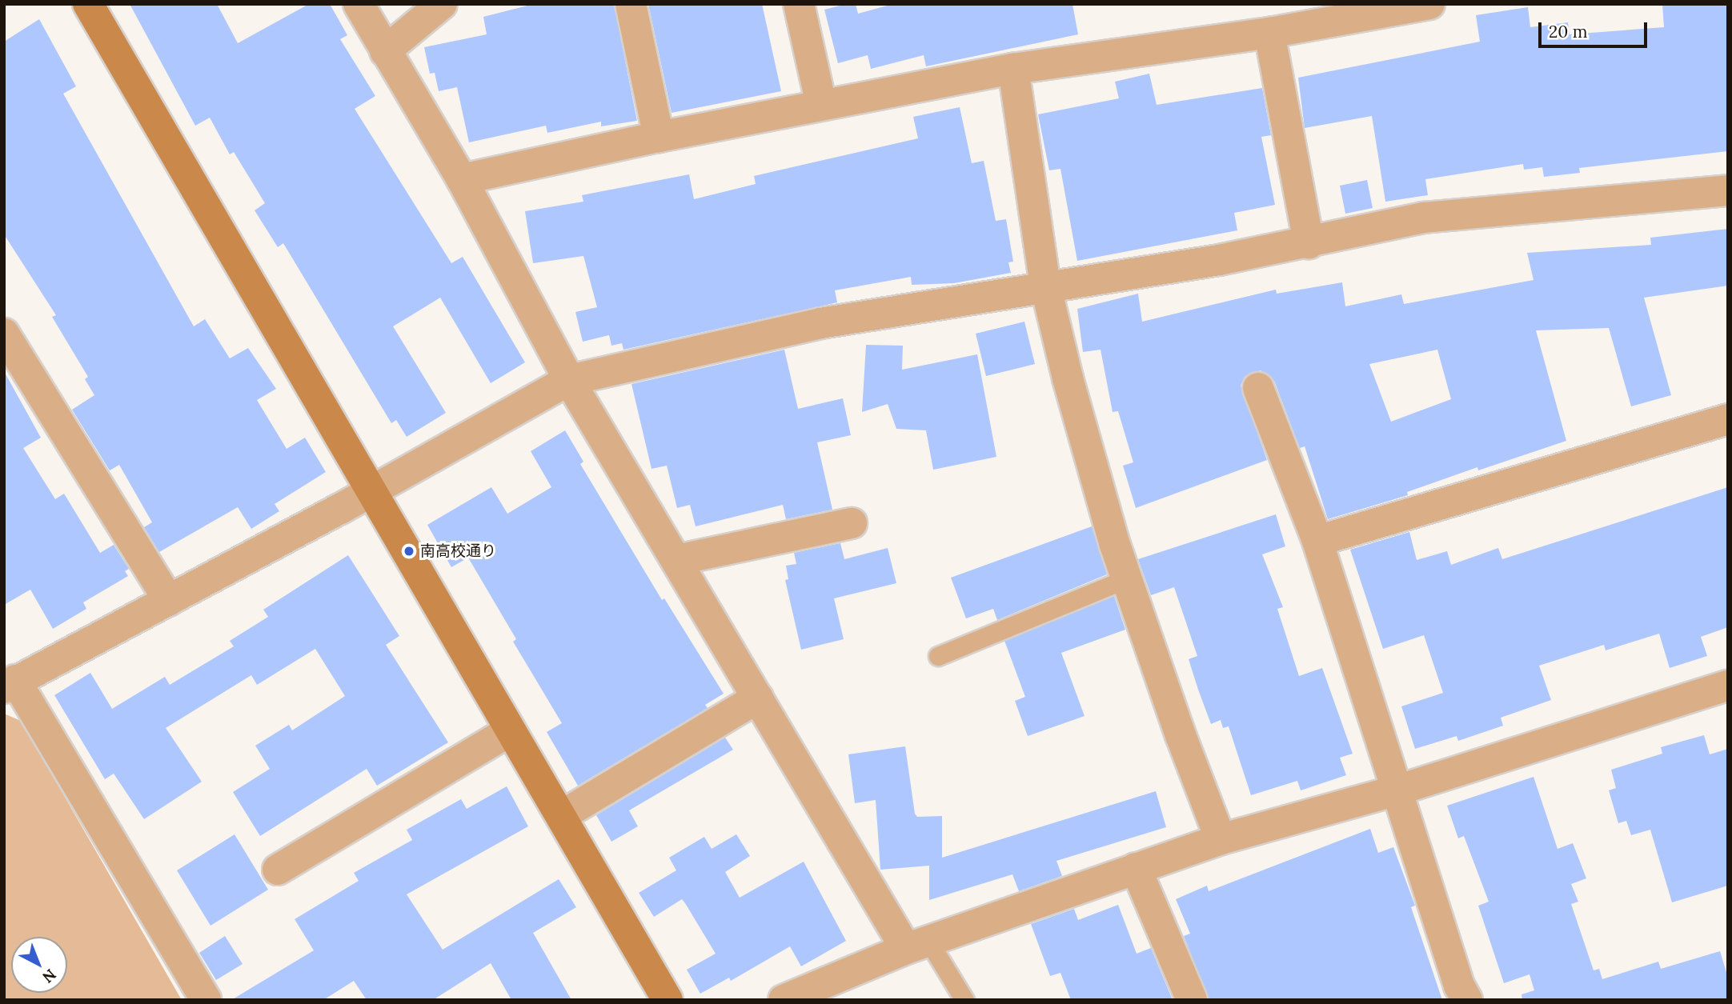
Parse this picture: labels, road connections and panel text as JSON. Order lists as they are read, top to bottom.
{
  "places": ["南高校通り"],
  "scale_bar": "20 m",
  "north": "bottom right"
}
